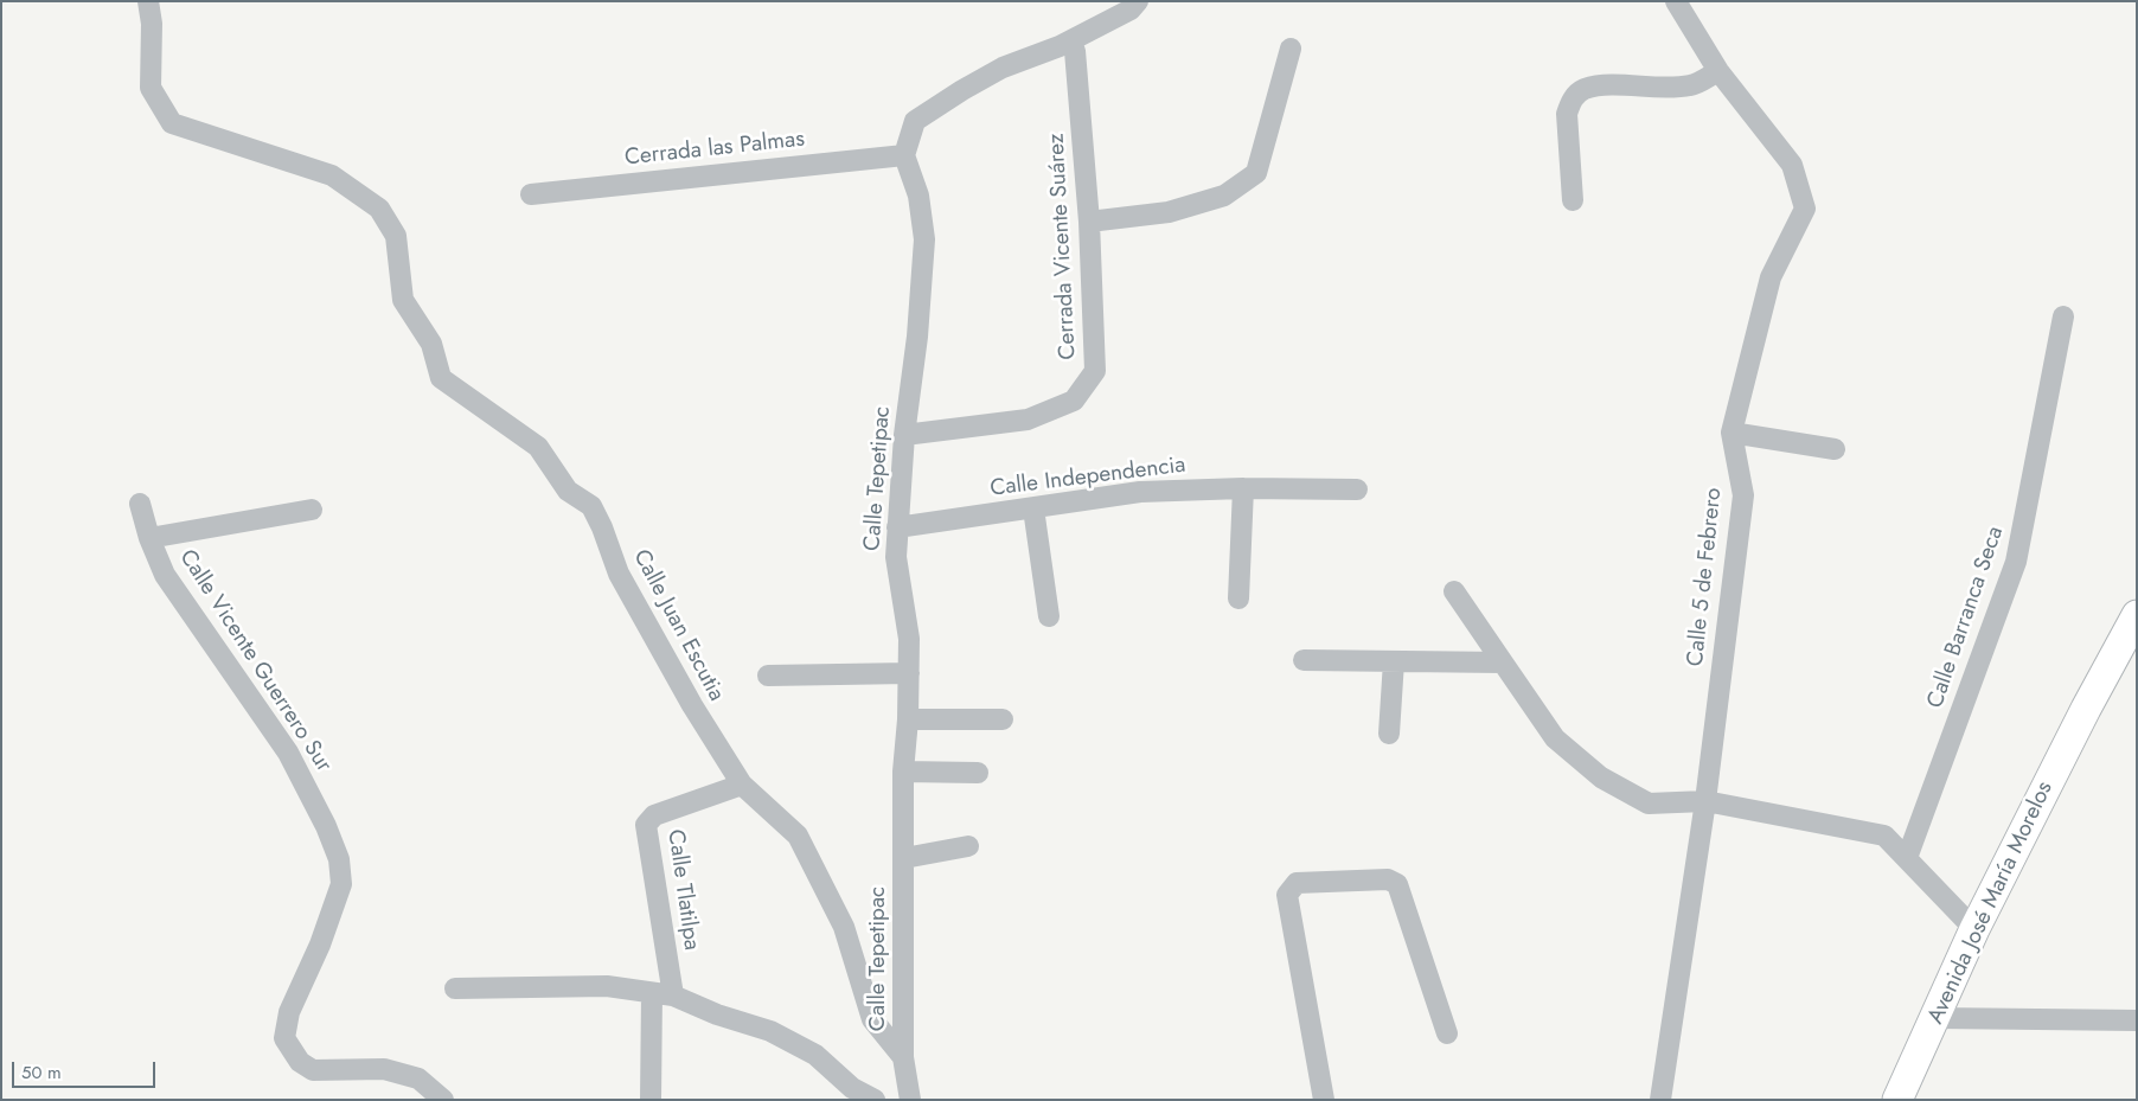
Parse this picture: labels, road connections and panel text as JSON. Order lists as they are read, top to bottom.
{
  "streets": {
    "main road": ["Avenida José María Morelos"],
    "street": [
      "Cerrada las Palmas",
      "Cerrada Vicente Suárez",
      "Calle Independencia",
      "Calle Tepetipac",
      "Calle 5 de Febrero",
      "Calle Barranca Seca",
      "Calle Juan Escutia",
      "Calle Vicente Guerrero Sur",
      "Calle Tlatilpa"
    ]
  },
  "crossings": [
    ["Cerrada las Palmas", "Calle Tepetipac"],
    ["Cerrada Vicente Suárez", "Calle Tepetipac"],
    ["Calle Independencia", "Calle Tepetipac"],
    ["Calle Tepetipac", "Calle Juan Escutia"],
    ["Calle Juan Escutia", "Calle Tlatilpa"]
  ],
  "scale_bar": "50 m"
}
